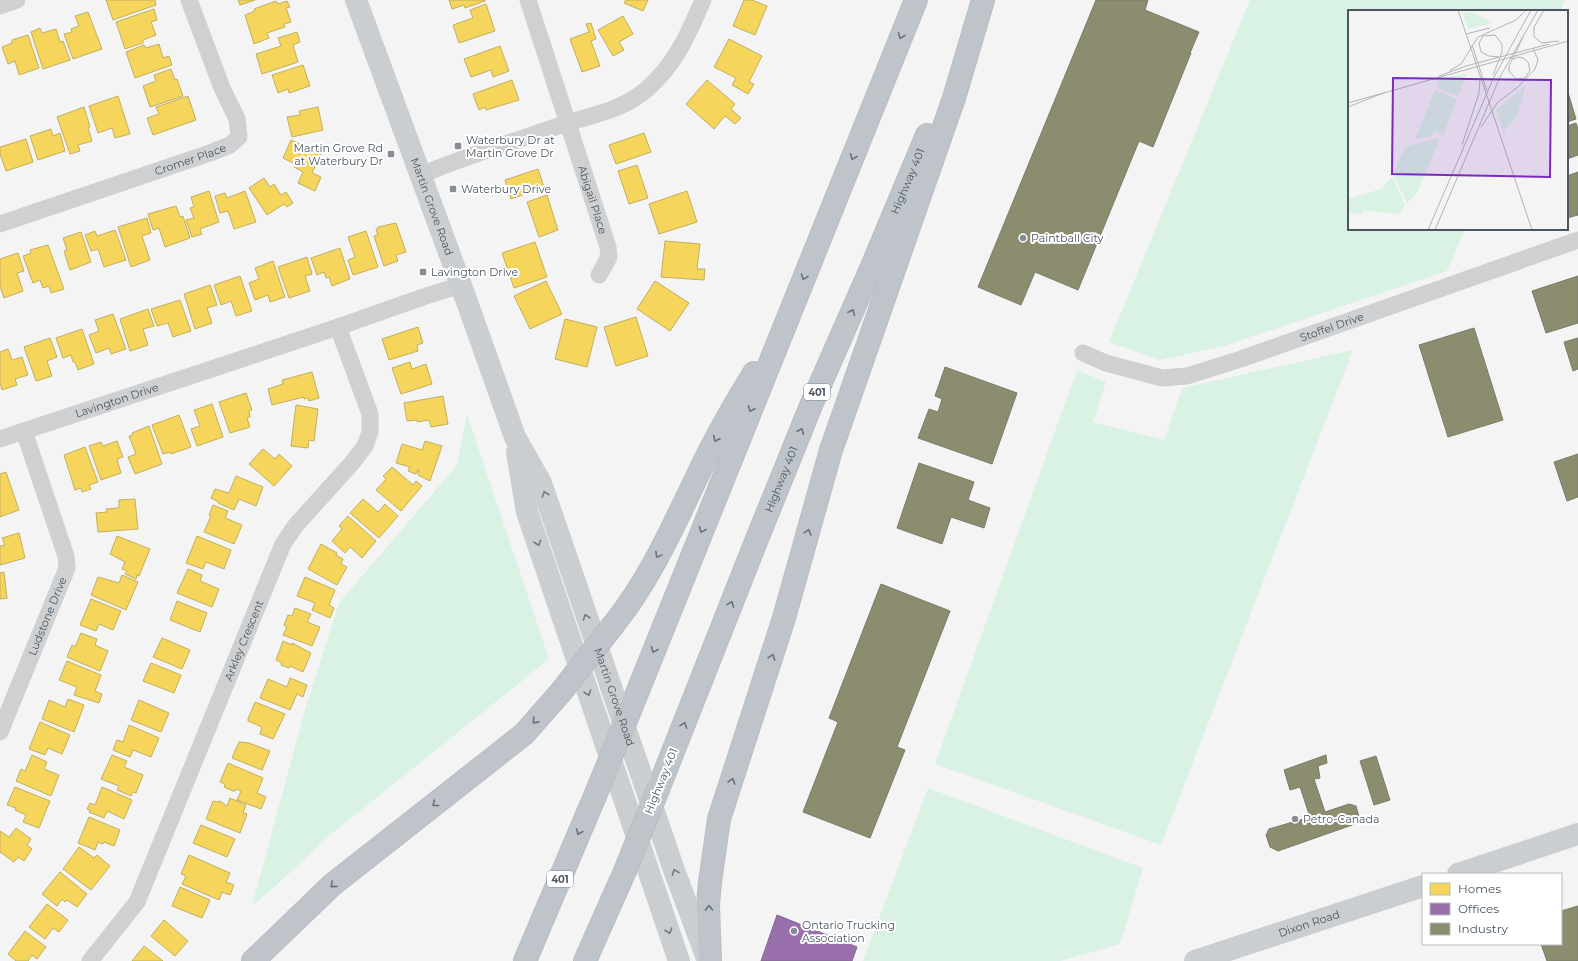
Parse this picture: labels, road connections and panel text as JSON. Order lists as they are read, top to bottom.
{
  "streets": {
    "highway": ["Highway 401", "401"],
    "main road": ["Martin Grove Road", "Dixon Road"],
    "street": [
      "Cromer Place",
      "Abigail Place",
      "Stoffel Drive",
      "Lavington Drive",
      "Ludstone Drive",
      "Arkley Crescent"
    ]
  },
  "crossings": [
    ["Martin Grove Road", "Lavington Drive"],
    ["Lavington Drive", "Ludstone Drive"],
    ["Lavington Drive", "Arkley Crescent"]
  ],
  "places": {
    "transit": [
      "Waterbury Dr at Martin Grove Dr",
      "Martin Grove Rd at Waterbury Dr",
      "Waterbury Drive",
      "Lavington Drive"
    ],
    "other": ["Paintball City", "Petro-Canada", "Ontario Trucking Association"]
  },
  "legend": ["Homes", "Offices", "Industry"]
}
